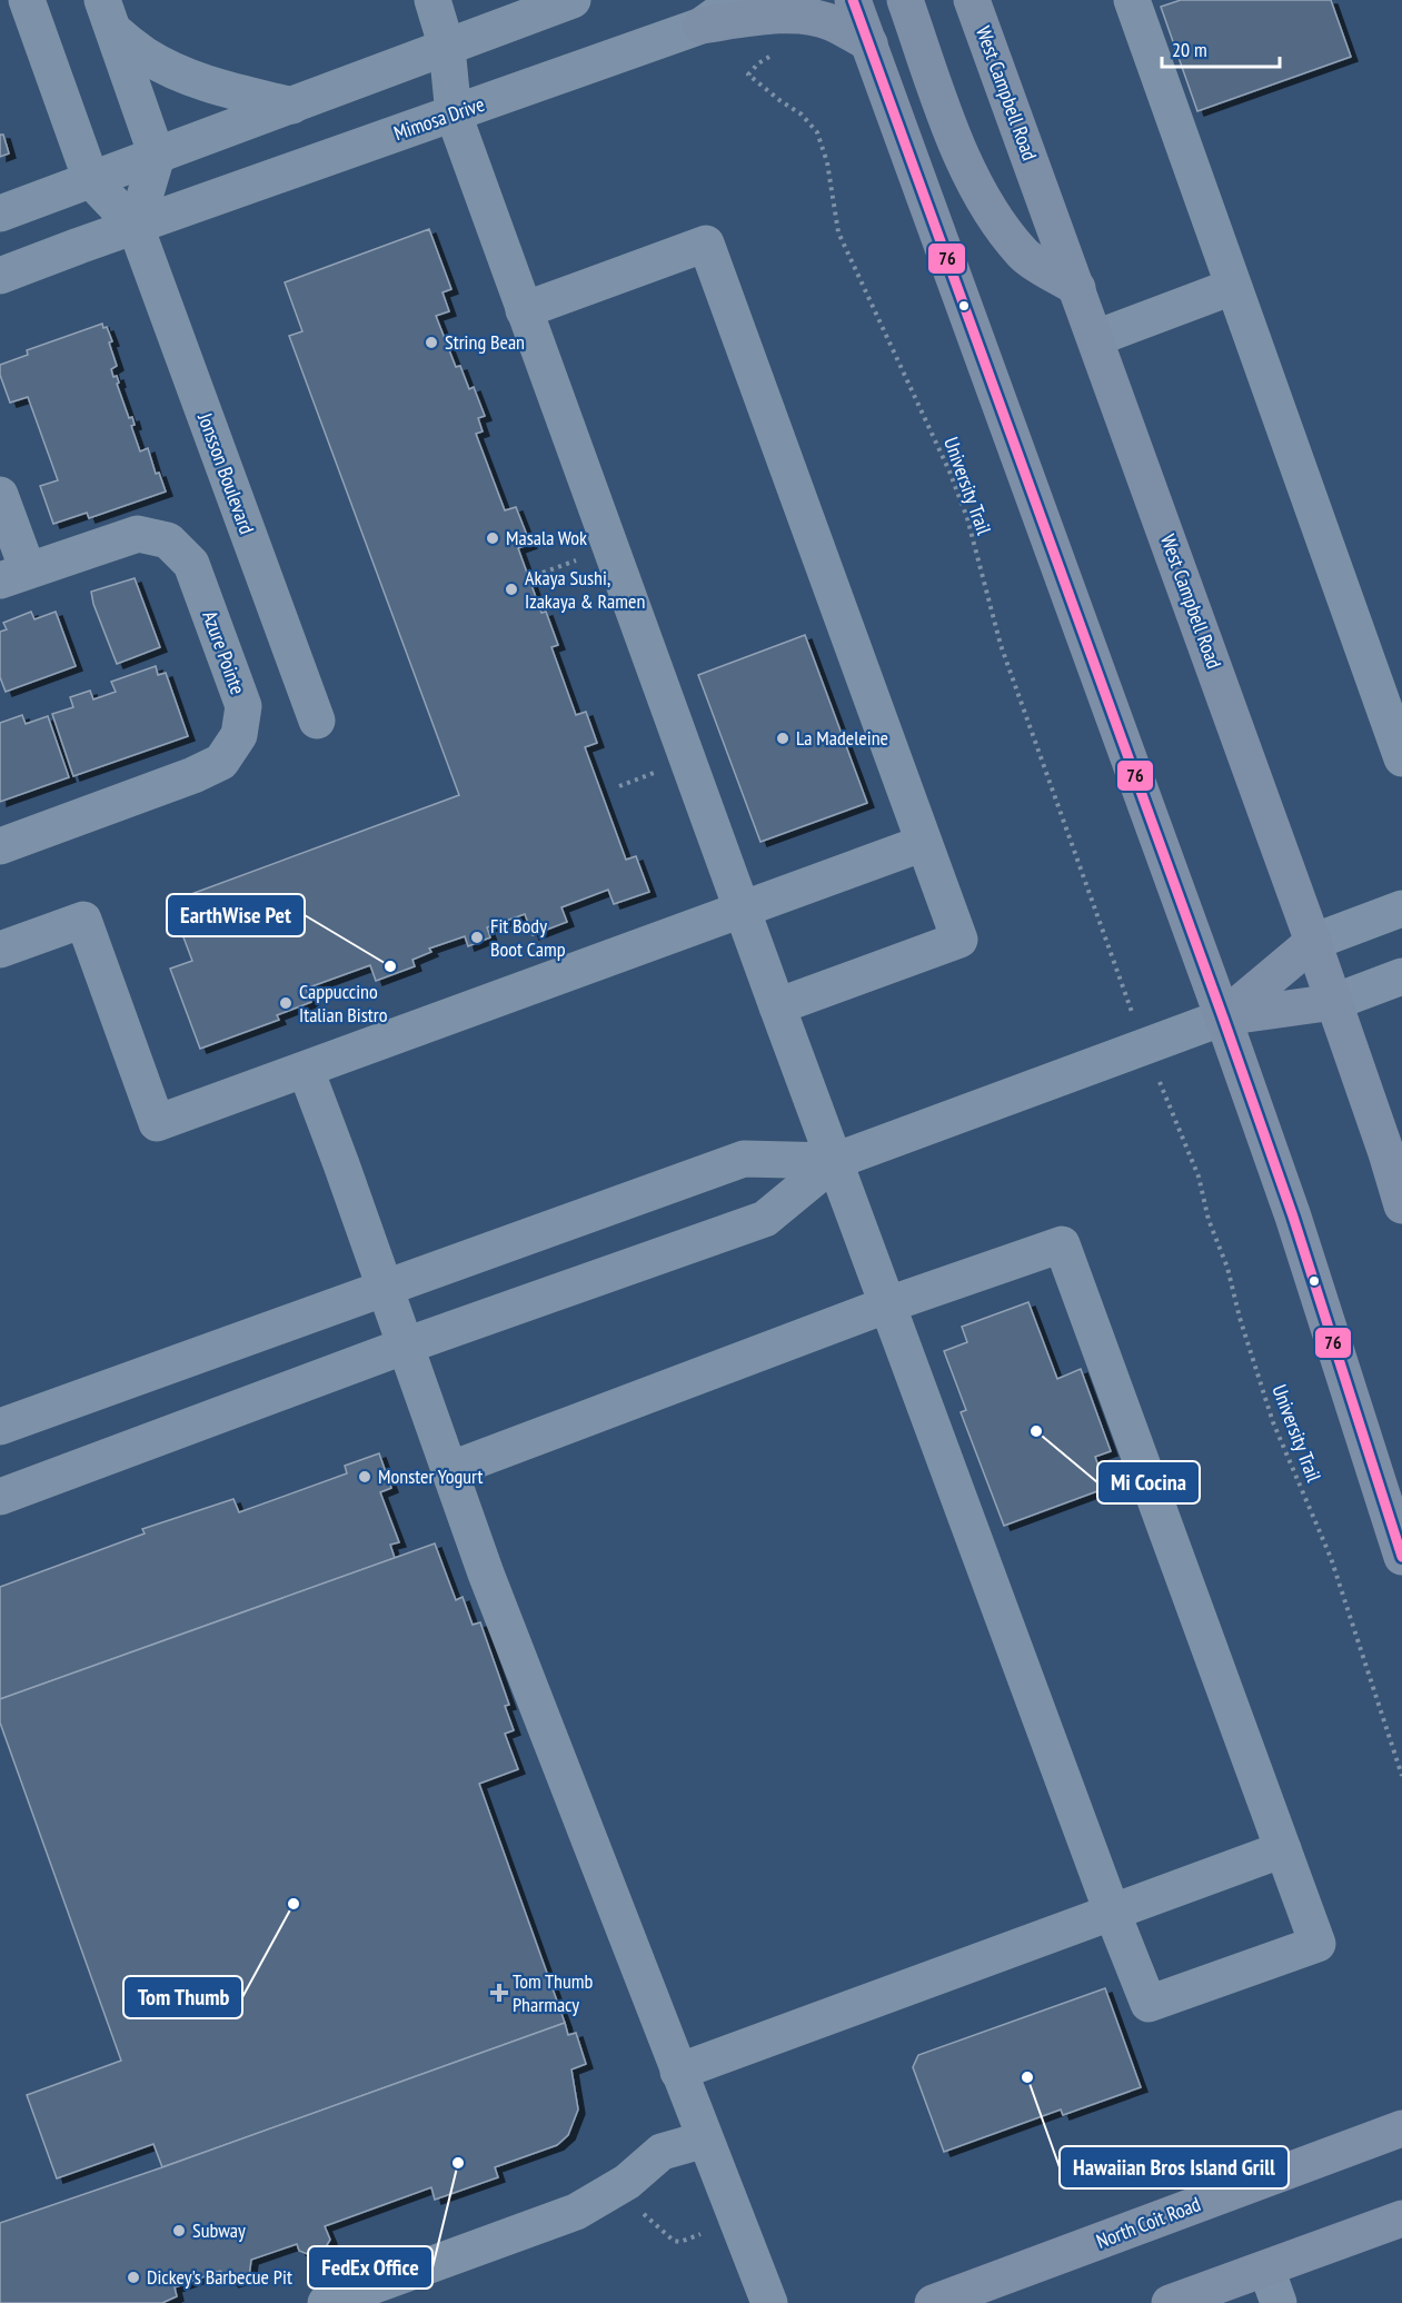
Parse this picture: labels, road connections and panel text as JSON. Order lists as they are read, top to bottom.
{
  "streets": {
    "main road": ["West Campbell Road", "North Coit Road"],
    "street": ["Mimosa Drive", "Jonsson Boulevard", "Azure Pointe"],
    "path": ["University Trail"]
  },
  "crossings": [
    ["Mimosa Drive", "Jonsson Boulevard"]
  ],
  "places": {
    "other": [
      "String Bean",
      "Masala Wok",
      "Akaya Sushi, Izakaya & Ramen",
      "La Madeleine",
      "Fit Body Boot Camp",
      "EarthWise Pet",
      "Cappuccino Italian Bistro",
      "Mi Cocina",
      "Monster Yogurt",
      "Tom Thumb",
      "Hawaiian Bros Island Grill",
      "FedEx Office",
      "Subway",
      "Dickey's Barbecue Pit"
    ],
    "health": ["Tom Thumb Pharmacy"]
  },
  "lines": ["transit line 76"],
  "scale_bar": "20 m"
}
